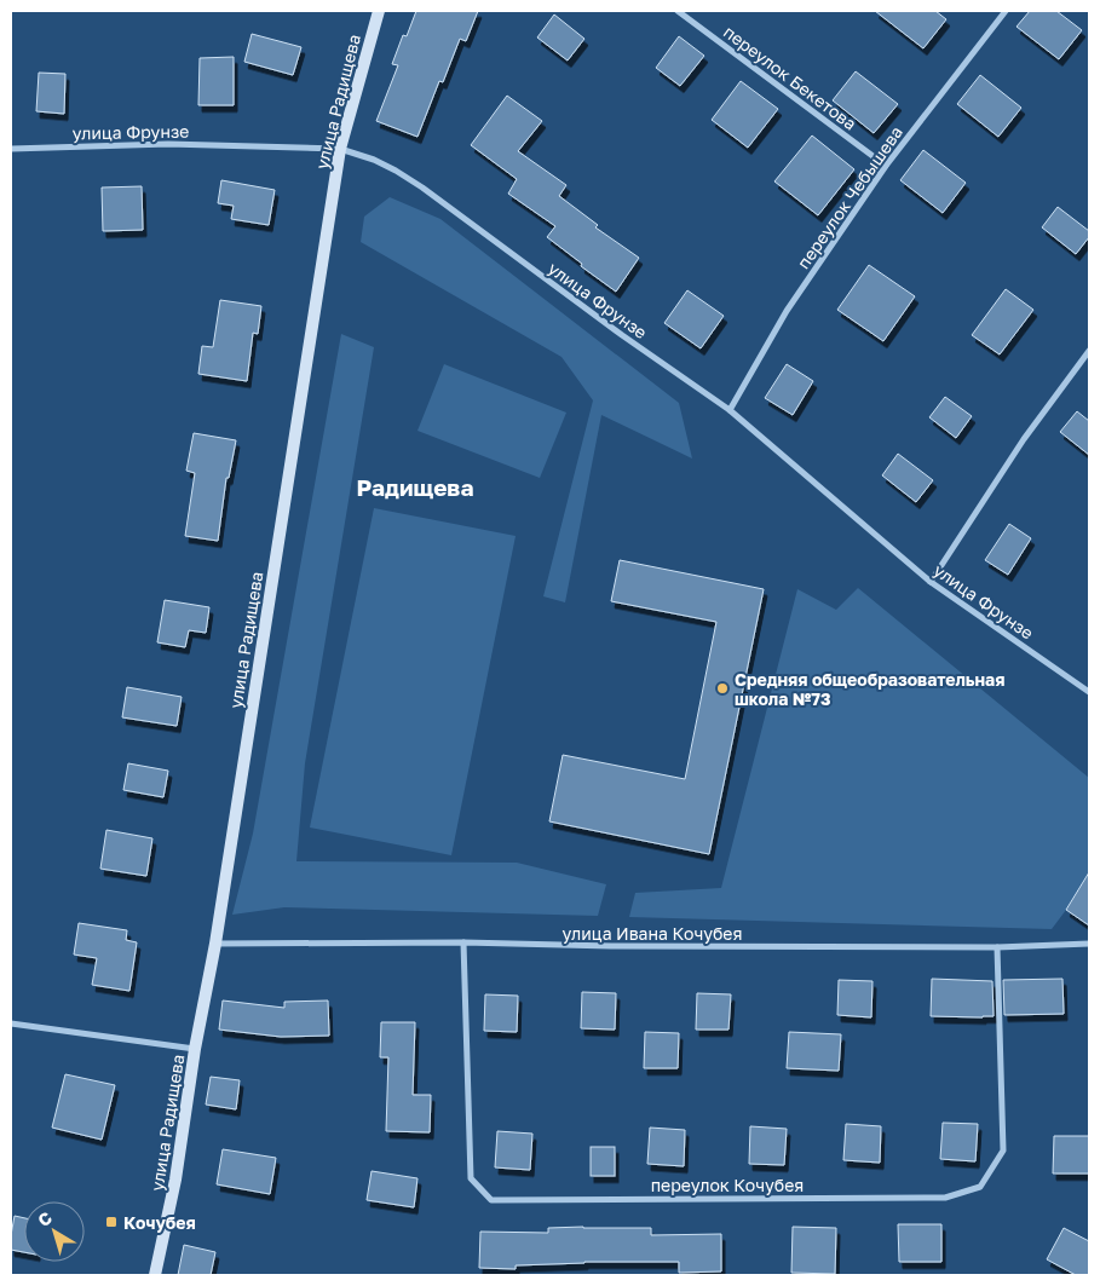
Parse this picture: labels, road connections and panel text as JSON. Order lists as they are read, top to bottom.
{
  "streets": {
    "main road": ["улица Радищева"],
    "street": [
      "переулок Бекетова",
      "улица Фрунзе",
      "переулок Чебышева",
      "улица Ивана Кочубея",
      "переулок Кочубея"
    ]
  },
  "crossings": [
    ["переулок Бекетова", "переулок Чебышева"],
    ["улица Радищева", "улица Фрунзе"],
    ["улица Радищева", "улица Ивана Кочубея"],
    ["улица Фрунзе", "переулок Чебышева"],
    ["улица Ивана Кочубея", "переулок Кочубея"]
  ],
  "districts": ["Радищева"],
  "places": {
    "other": ["Средняя общеобразовательная школа №73"],
    "transit": ["Кочубея"]
  },
  "north": "top left"
}
